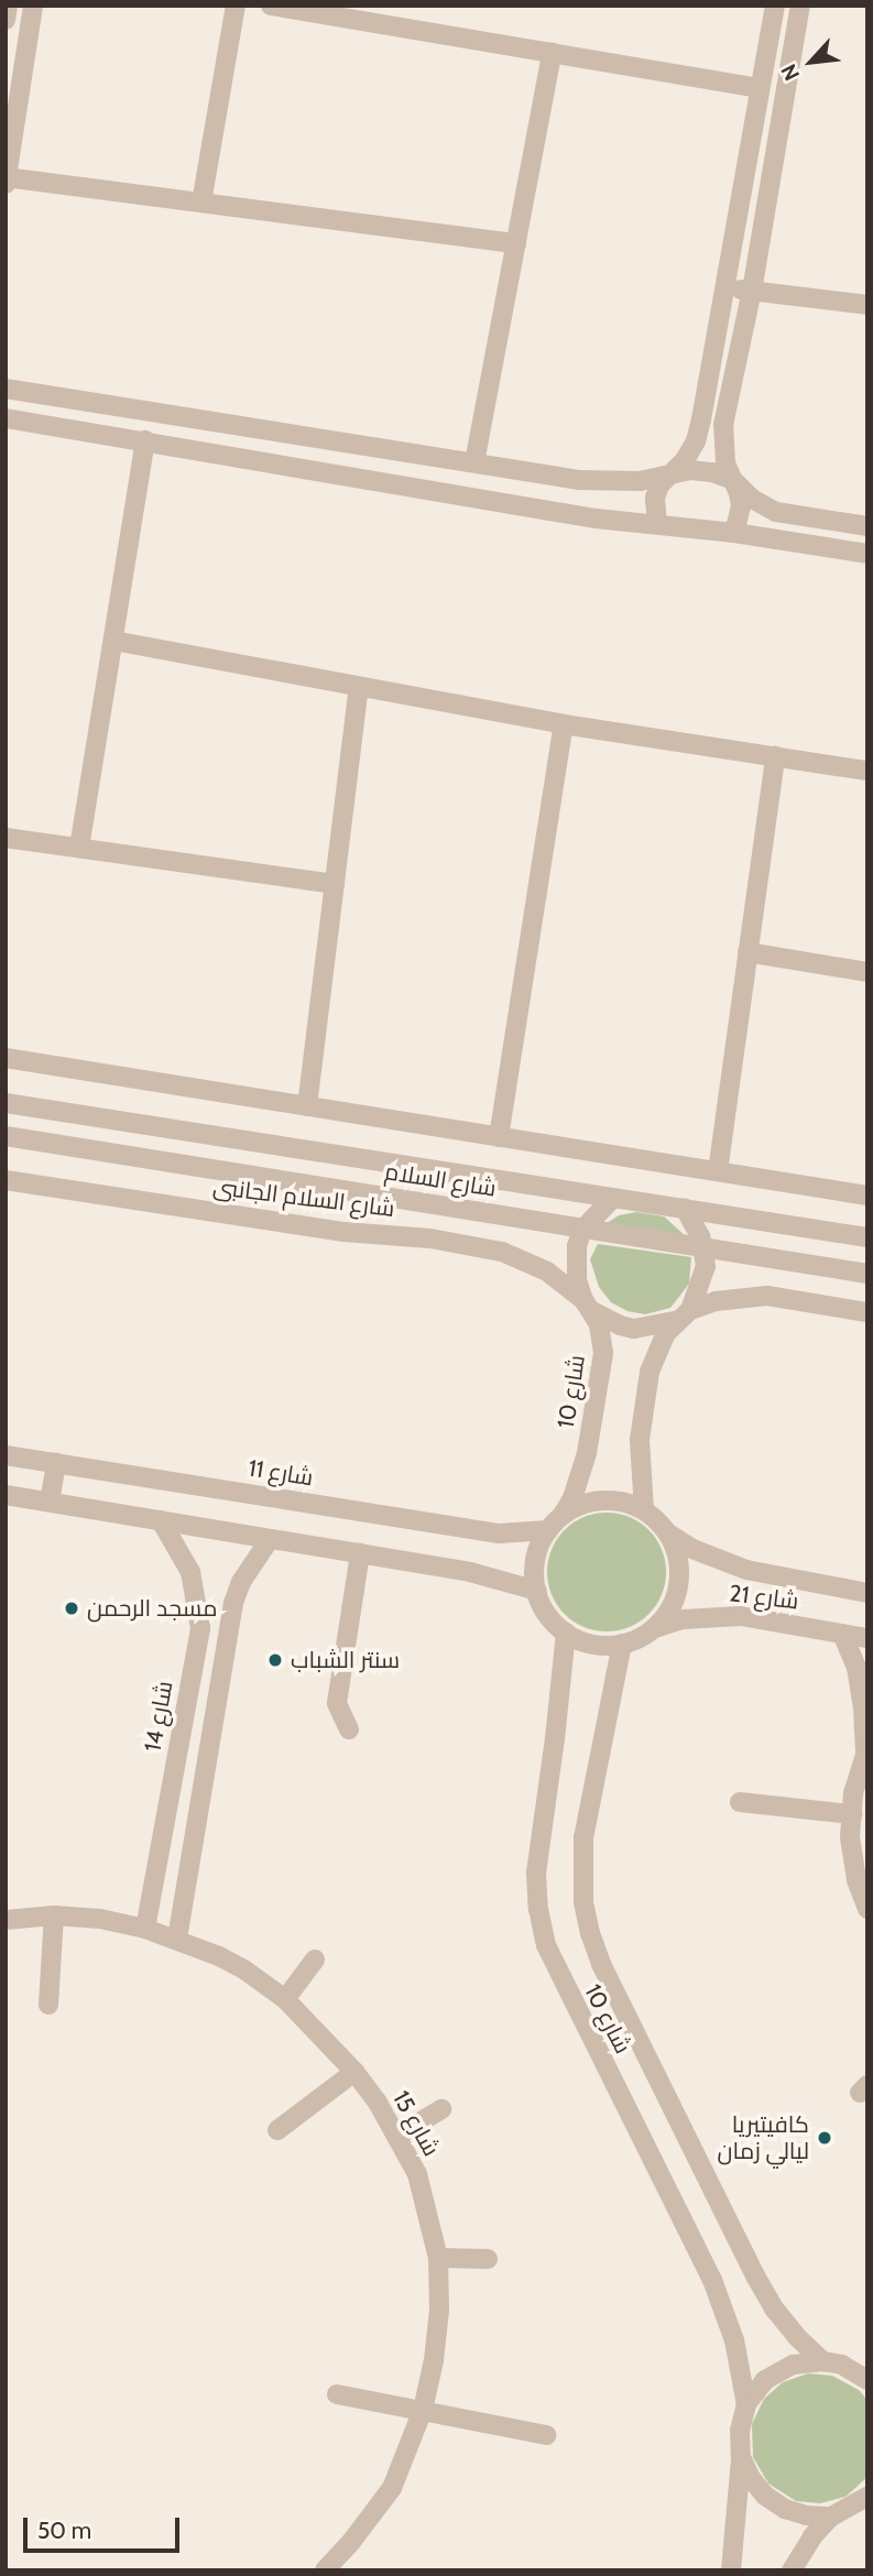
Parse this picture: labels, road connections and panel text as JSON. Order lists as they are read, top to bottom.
{
  "streets": {
    "street": [
      "شارع السلام",
      "شارع السلام الجانبى",
      "شارع 10",
      "شارع 11",
      "شارع 21",
      "شارع 14",
      "شارع 15"
    ]
  },
  "crossings": [
    ["شارع السلام", "شارع 10"],
    ["شارع السلام الجانبى", "شارع 10"],
    ["شارع 10", "شارع 11"],
    ["شارع 10", "شارع 21"],
    ["شارع 11", "شارع 21"],
    ["شارع 14", "شارع 15"]
  ],
  "places": ["مسجد الرحمن", "سنتر الشباب", "كافيتيريا ليالي زمان"],
  "scale_bar": "50 m",
  "north": "bottom left"
}
